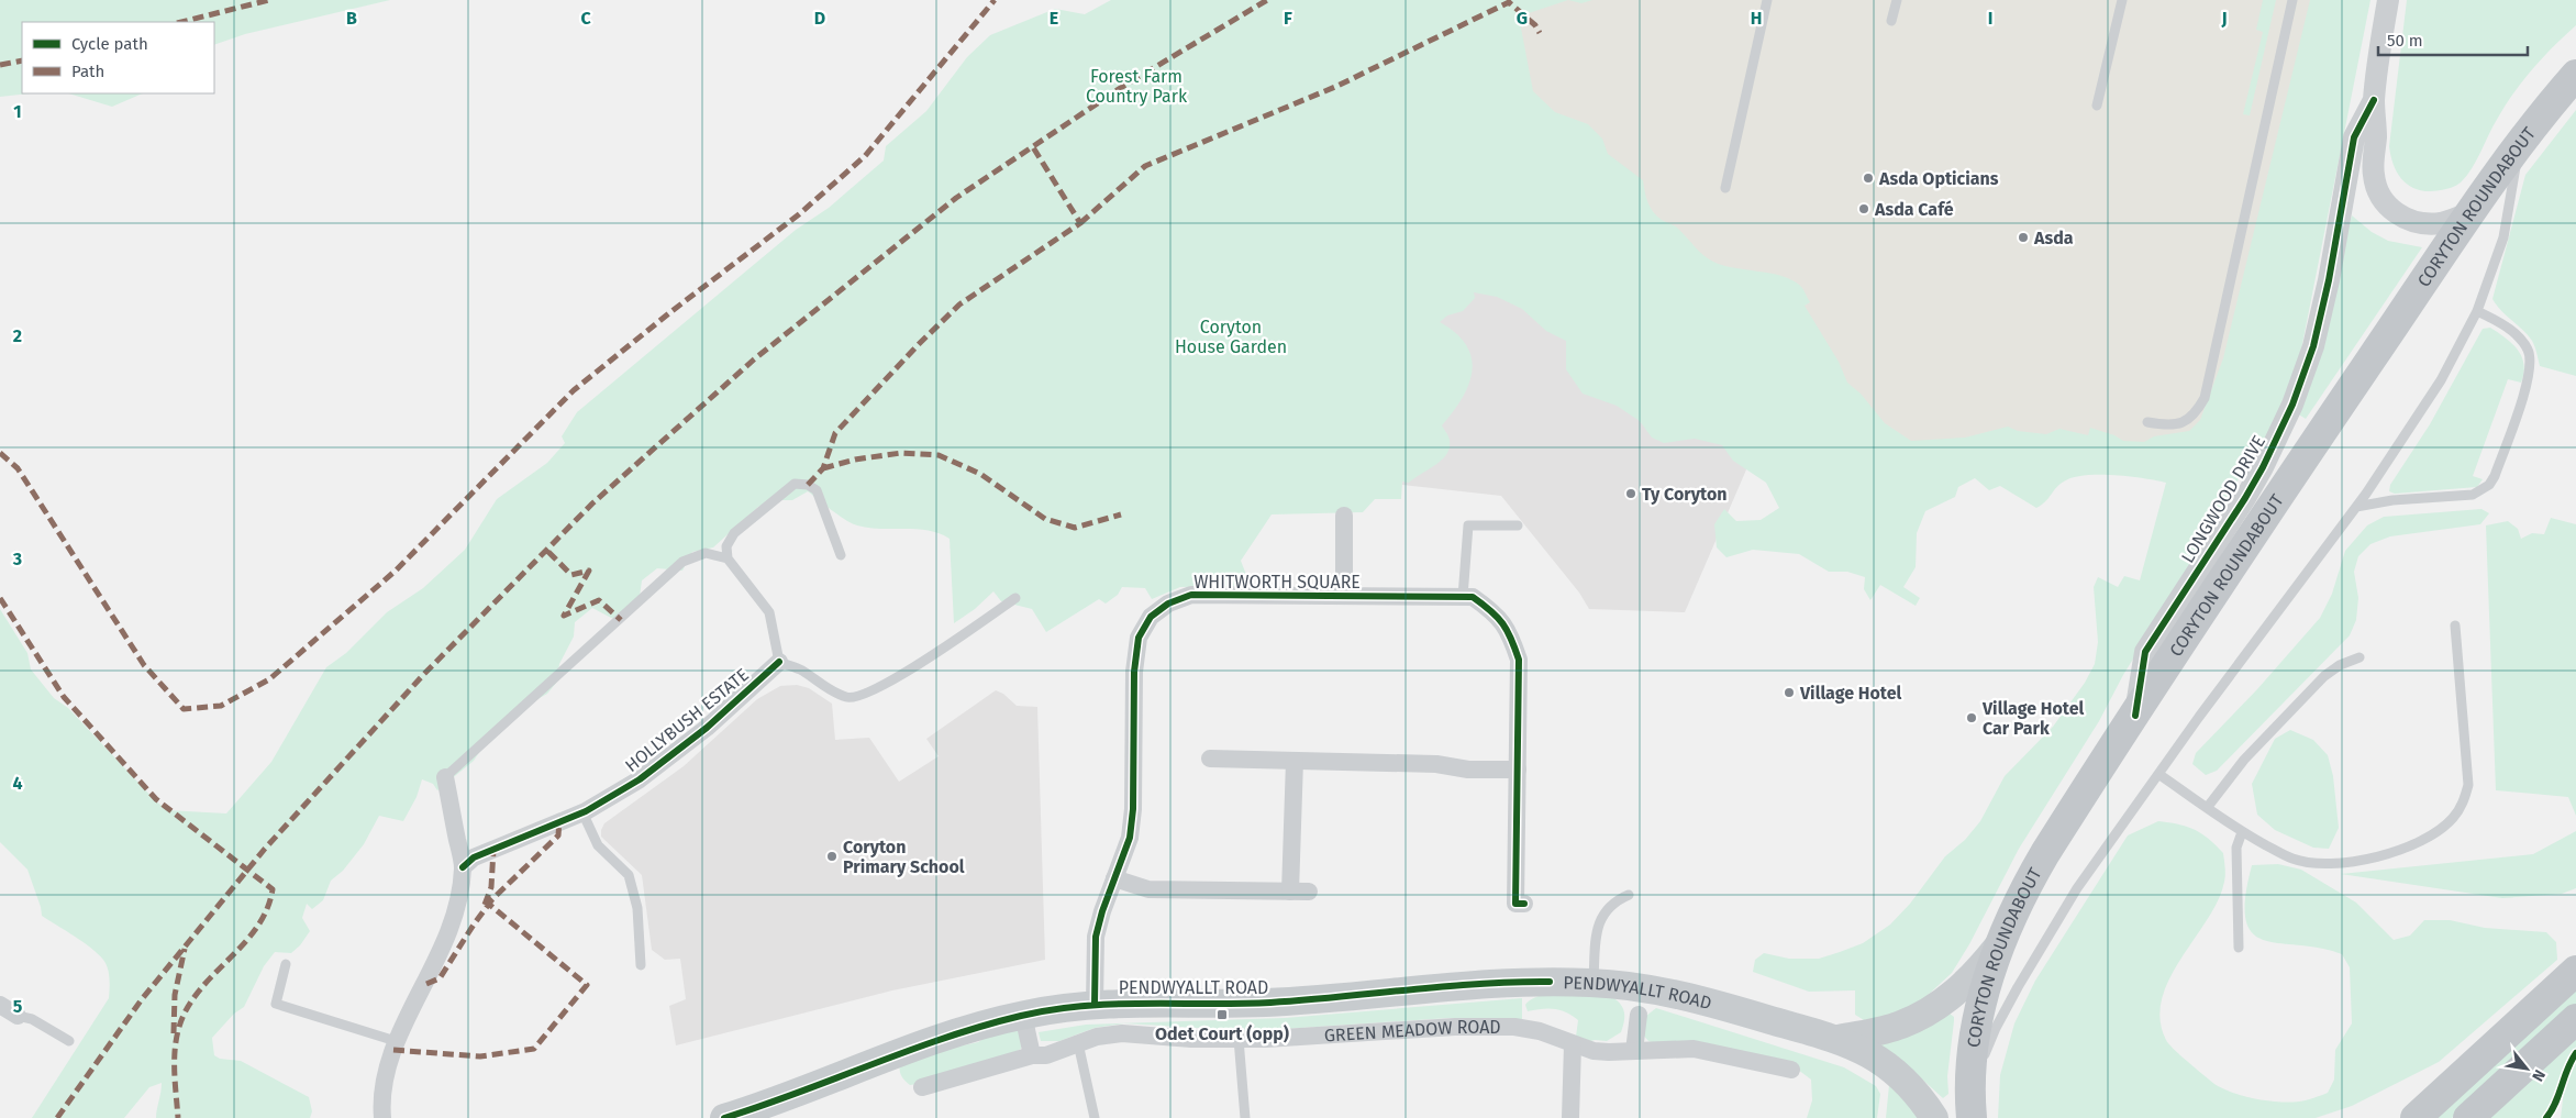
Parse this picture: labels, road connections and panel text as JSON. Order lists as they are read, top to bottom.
{
  "streets": {
    "highway": ["CORYTON ROUNDABOUT"],
    "main road": ["PENDWYALLT ROAD"],
    "street": [
      "LONGWOOD DRIVE",
      "WHITWORTH SQUARE",
      "HOLLYBUSH ESTATE",
      "GREEN MEADOW ROAD"
    ]
  },
  "crossings": [
    ["CORYTON ROUNDABOUT", "LONGWOOD DRIVE"],
    ["CORYTON ROUNDABOUT", "PENDWYALLT ROAD"],
    ["WHITWORTH SQUARE", "PENDWYALLT ROAD"]
  ],
  "parks": ["Forest Farm Country Park", "Coryton House Garden"],
  "places": {
    "other": [
      "Asda Opticians",
      "Asda Café",
      "Asda",
      "Ty Coryton",
      "Village Hotel",
      "Village Hotel Car Park",
      "Coryton Primary School"
    ],
    "transit": ["Odet Court (opp)"]
  },
  "legend": ["Cycle path", "Path"],
  "scale_bar": "50 m",
  "north": "bottom right",
  "grid": {
    "columns": [
      "B",
      "C",
      "D",
      "E",
      "F",
      "G",
      "H",
      "I",
      "J"
    ],
    "rows": [
      "1",
      "2",
      "3",
      "4",
      "5"
    ]
  }
}
